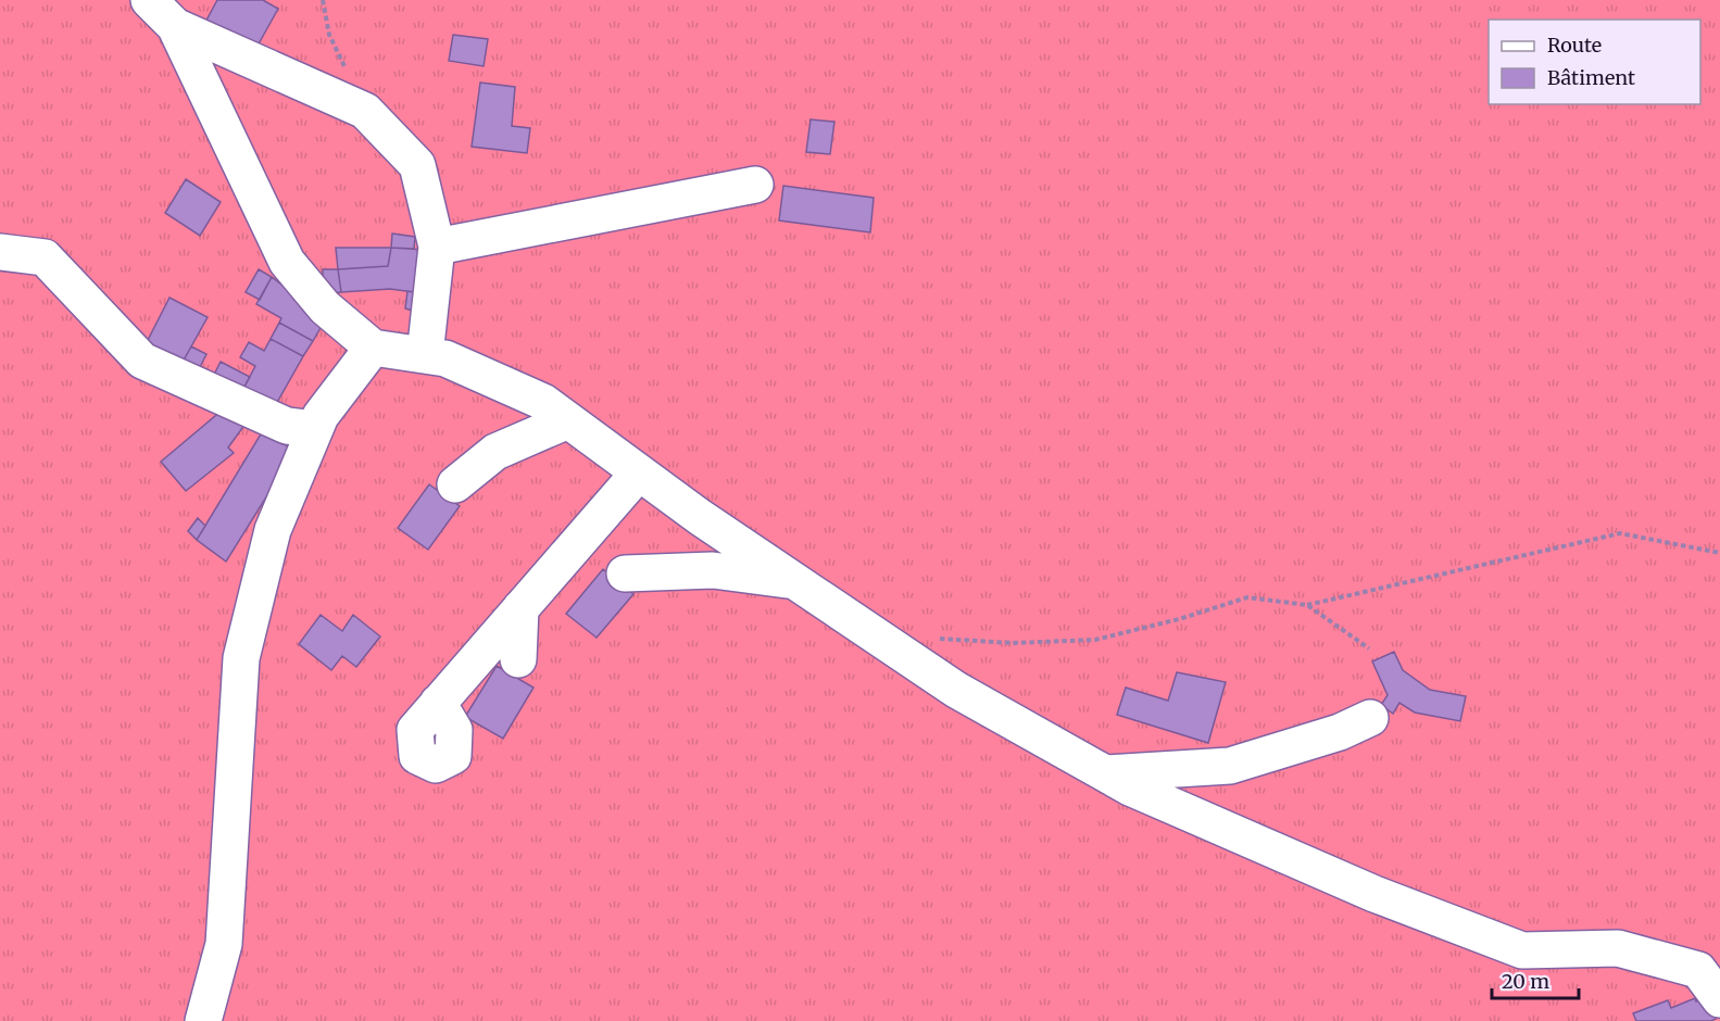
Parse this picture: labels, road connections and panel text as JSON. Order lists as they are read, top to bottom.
{
  "legend": ["Route", "Bâtiment"],
  "scale_bar": "20 m"
}
